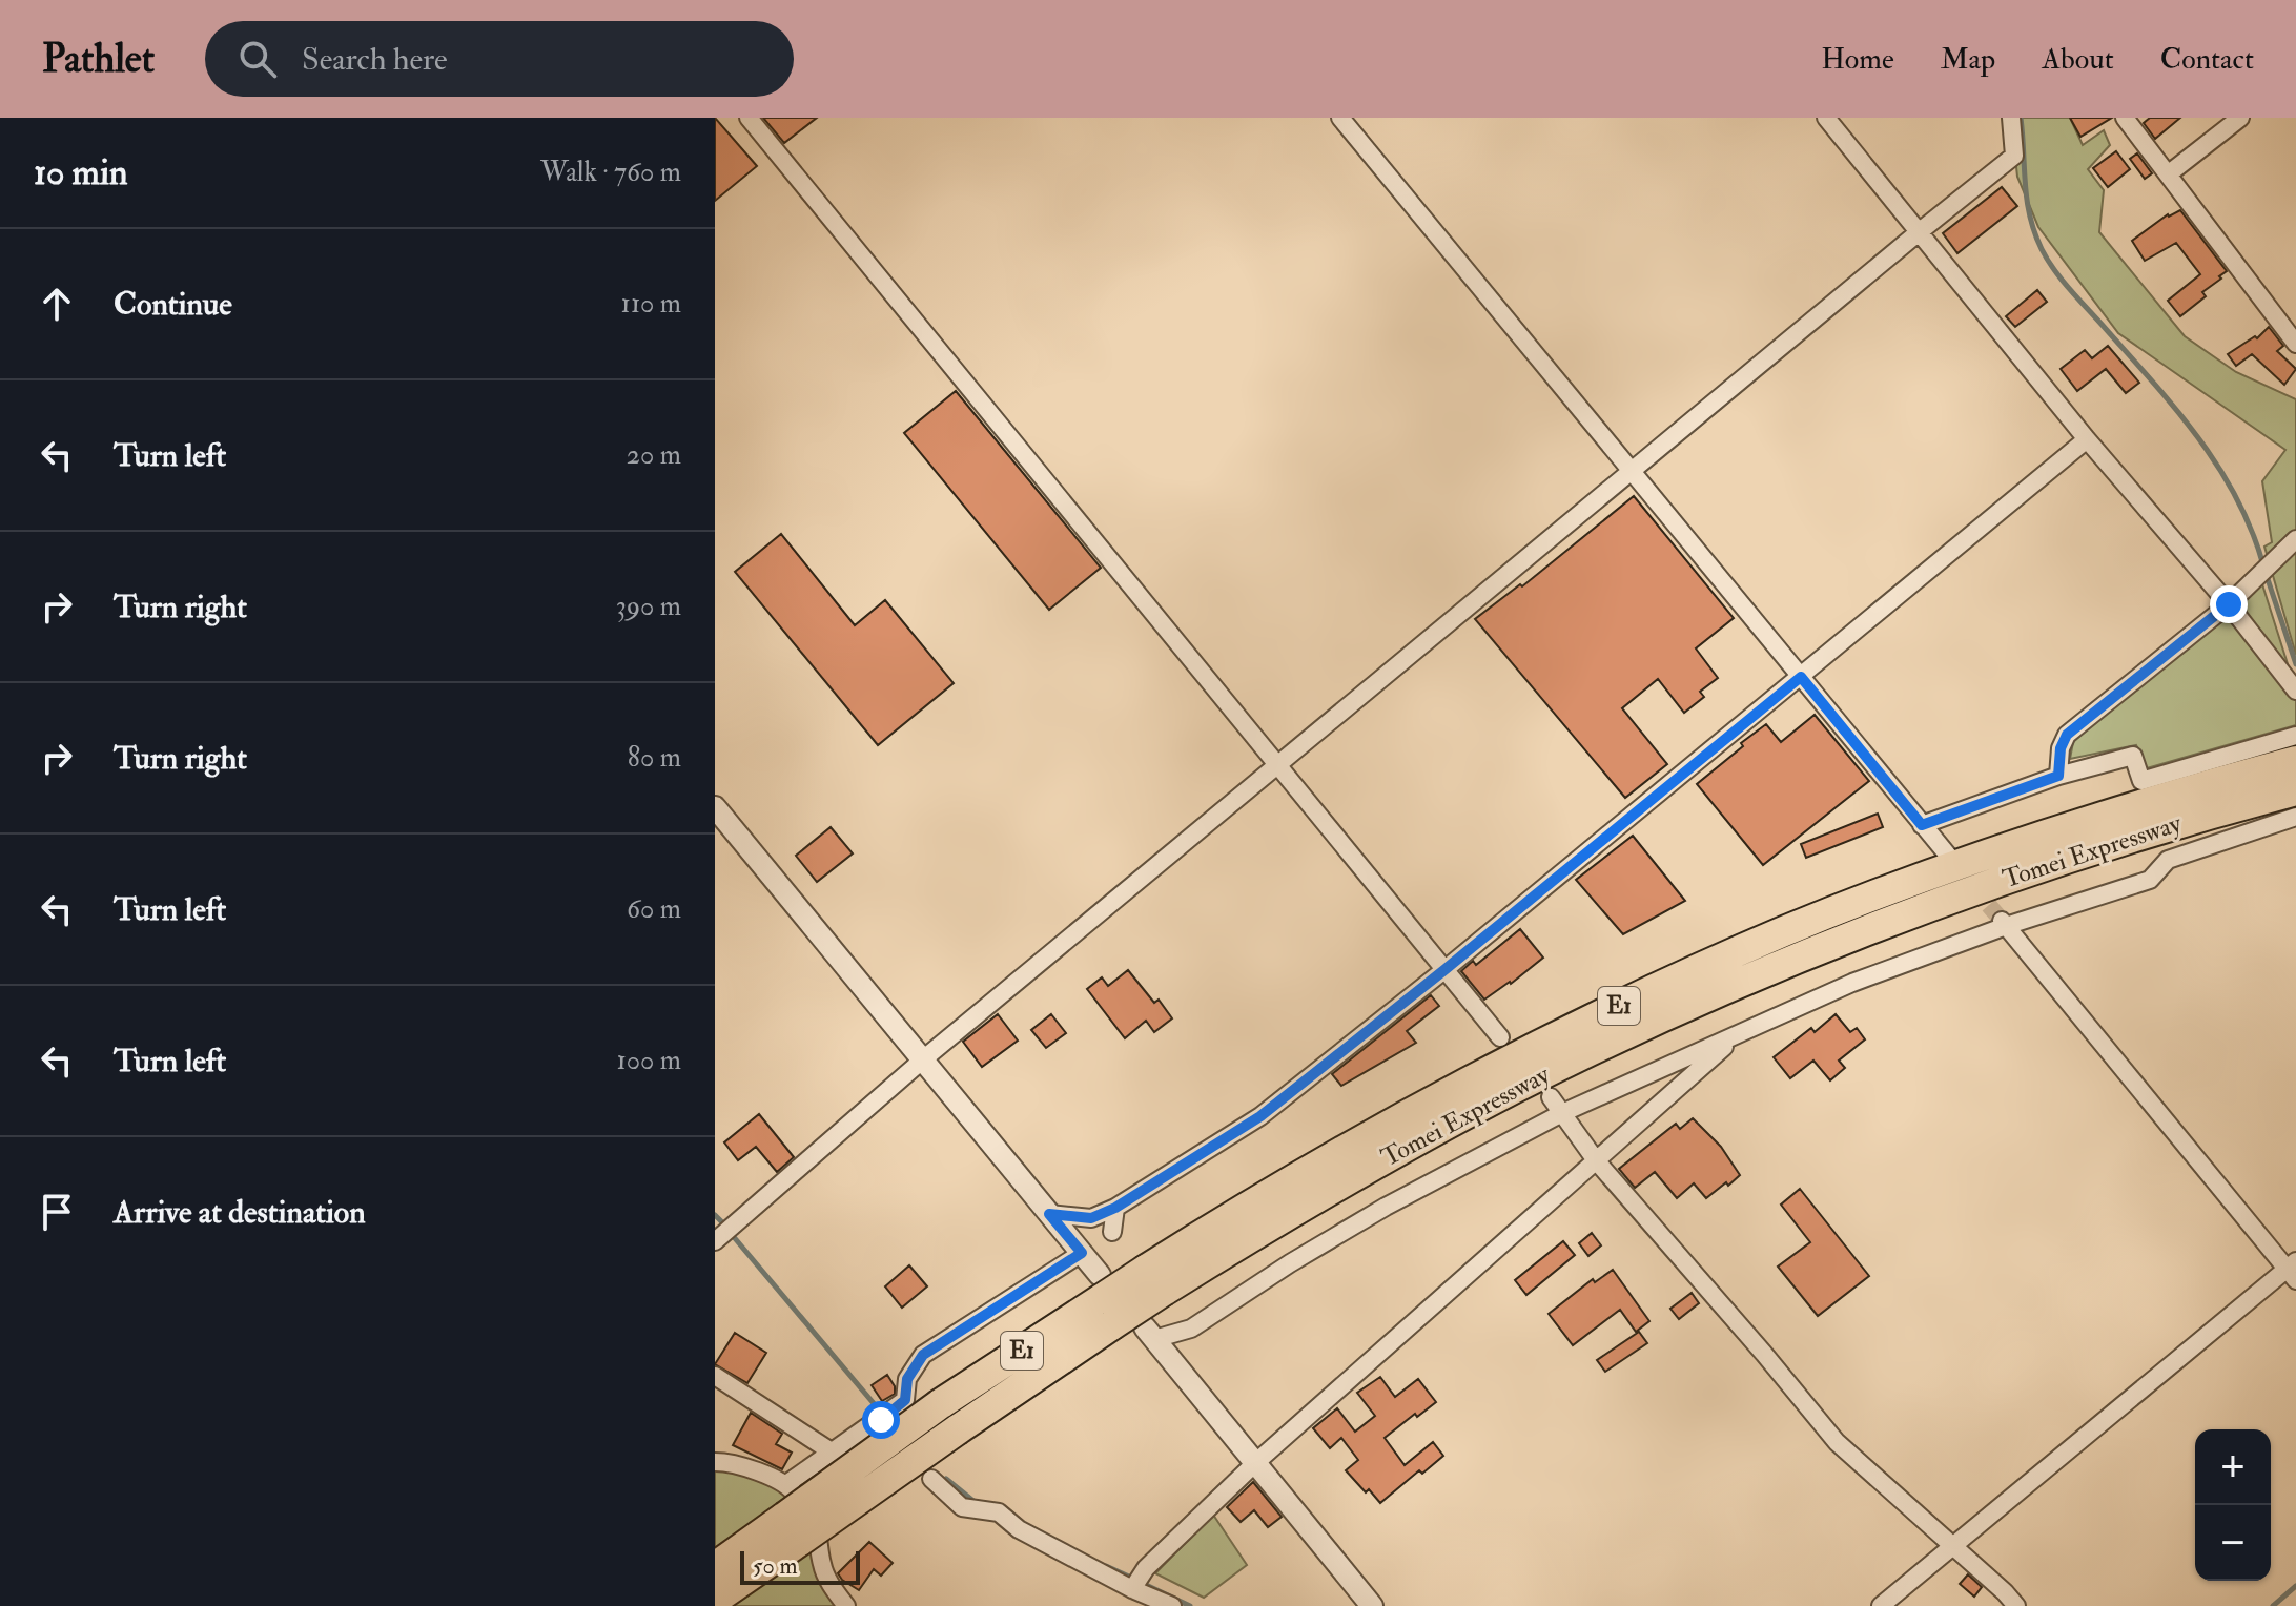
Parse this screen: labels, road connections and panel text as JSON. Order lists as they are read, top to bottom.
{
  "streets": {
    "highway": ["Tomei Expressway", "E1"]
  },
  "scale_bar": "50 m",
  "page": {
    "header": "Pathlet",
    "search": "Search here",
    "nav": [
      "Home",
      "Map",
      "About",
      "Contact"
    ],
    "heading": ["10 min", "Walk · 760 m"],
    "list": [
      ["Continue", "110 m"],
      ["Turn left", "20 m"],
      ["Turn right", "390 m"],
      ["Turn right", "80 m"],
      ["Turn left", "60 m"],
      ["Turn left", "100 m"],
      "Arrive at destination"
    ],
    "map_buttons": ["+", "−"],
    "scale": "50 m"
  }
}
